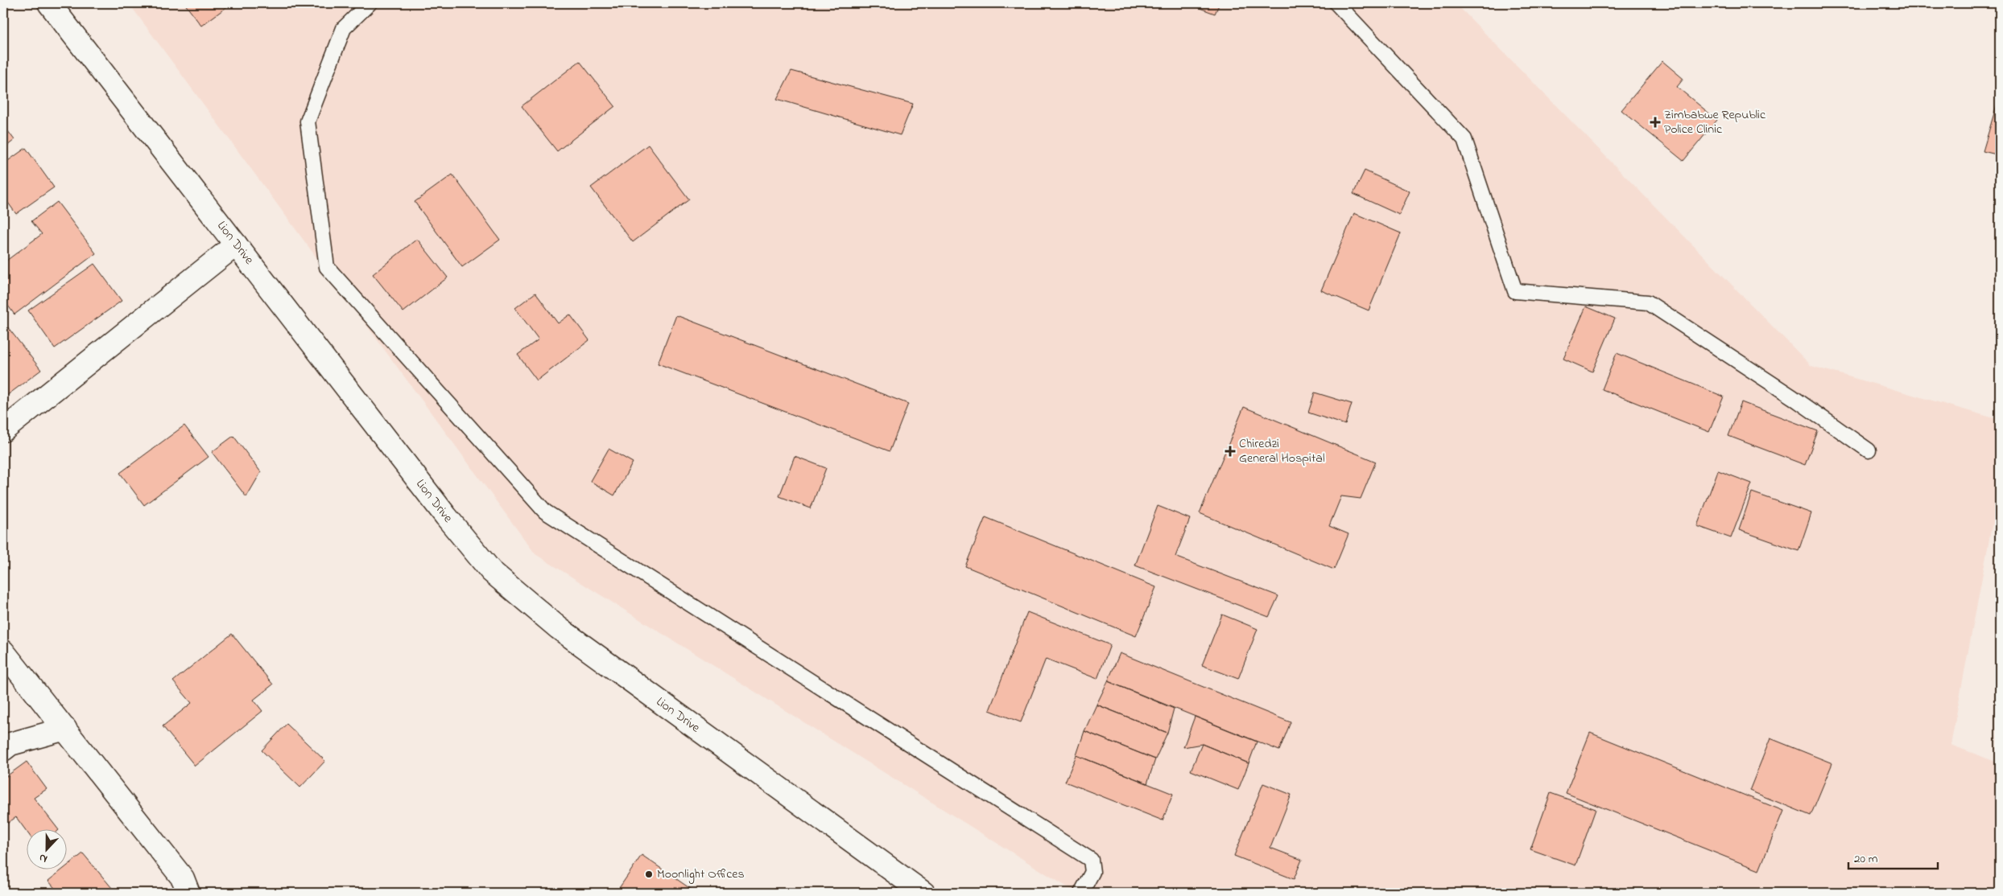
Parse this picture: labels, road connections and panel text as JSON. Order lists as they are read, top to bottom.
{
  "streets": {
    "street": ["Lion Drive"]
  },
  "places": {
    "health": ["Zimbabwe Republic Police Clinic", "Chiredzi General Hospital"],
    "other": ["Moonlight Offices"]
  },
  "scale_bar": "20 m",
  "north": "bottom"
}
